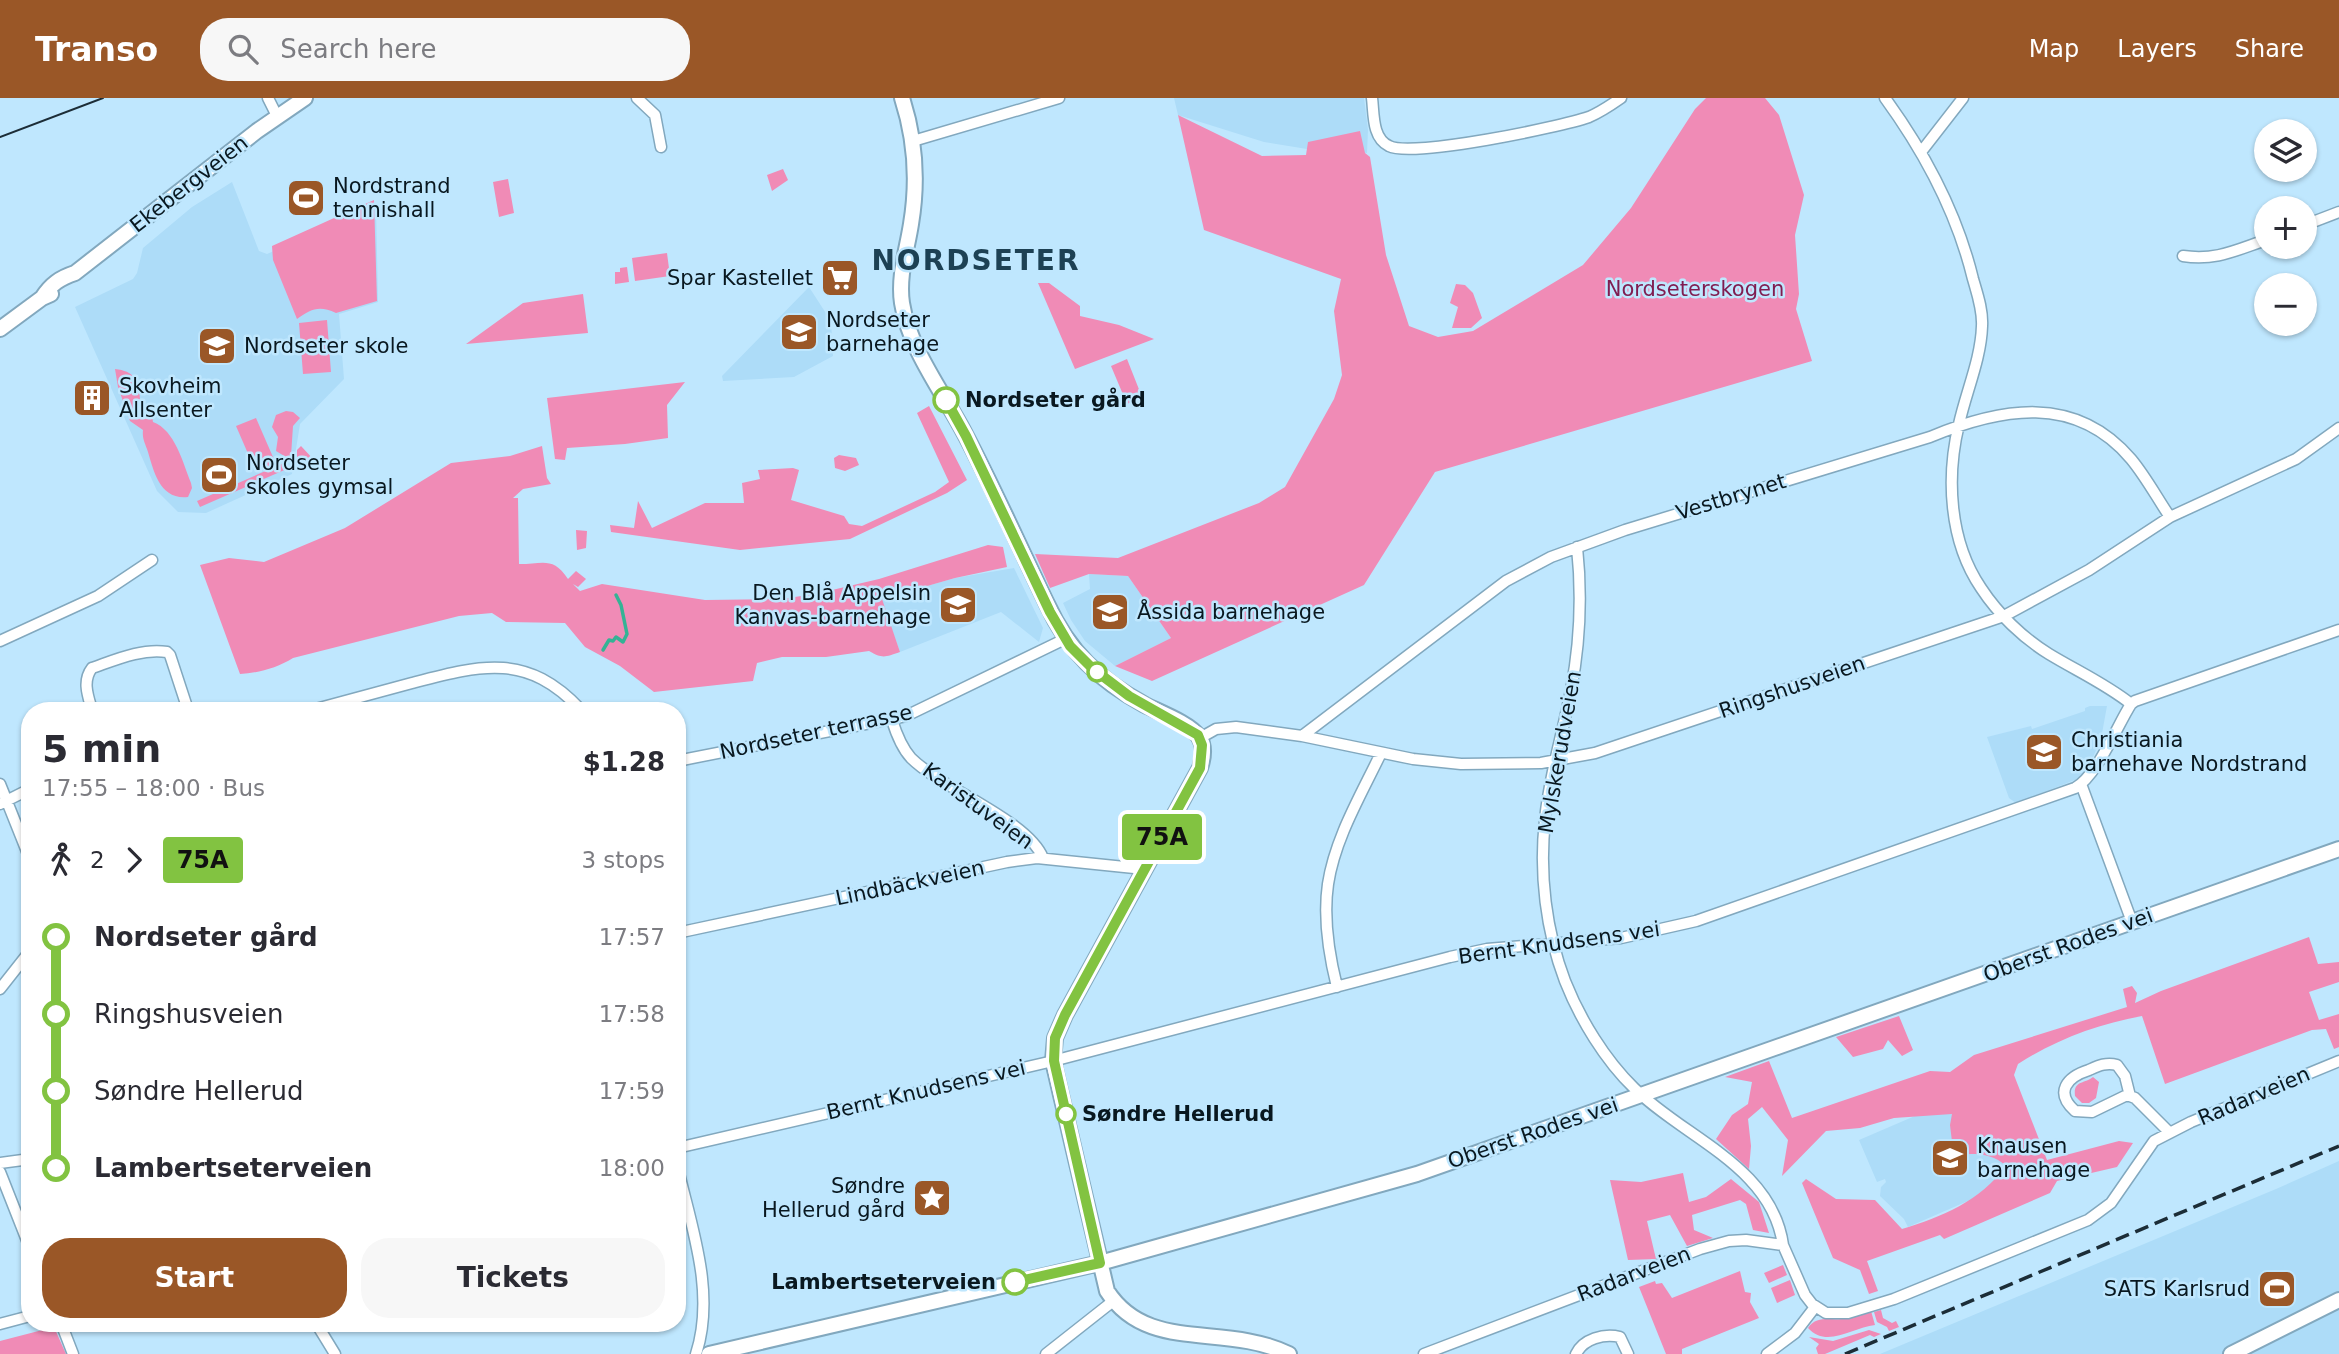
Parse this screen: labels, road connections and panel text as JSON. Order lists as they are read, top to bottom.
{
  "streets": {
    "main road": ["Ekebergveien", "Oberst Rodes vei"],
    "street": [
      "Vestbrynet",
      "Ringshusveien",
      "Nordseter terrasse",
      "Mylskerudveien",
      "Karistuveien",
      "Lindbäckveien",
      "Bernt Knudsens vei",
      "Radarveien"
    ]
  },
  "crossings": [
    ["Vestbrynet", "Ringshusveien"],
    ["Vestbrynet", "Mylskerudveien"],
    ["Ringshusveien", "Mylskerudveien"],
    ["Nordseter terrasse", "Karistuveien"],
    ["Mylskerudveien", "Bernt Knudsens vei"],
    ["Mylskerudveien", "Oberst Rodes vei"],
    ["Mylskerudveien", "Radarveien"],
    ["Karistuveien", "Lindbäckveien"]
  ],
  "districts": ["NORDSETER"],
  "parks": ["Nordseterskogen"],
  "places": {
    "sports": ["Nordstrand tennishall", "Nordseter skoles gymsal", "SATS Karlsrud"],
    "supermarket": ["Spar Kastellet"],
    "school or university": [
      "Nordseter barnehage",
      "Nordseter skole",
      "Den Blå Appelsin Kanvas-barnehage",
      "Åssida barnehage",
      "Christiania barnehave Nordstrand",
      "Knausen barnehage"
    ],
    "building": ["Skovheim Allsenter"],
    "other": ["Nordseter gård", "Søndre Hellerud", "Lambertseterveien"],
    "place": ["Søndre Hellerud gård"]
  },
  "lines": ["bus line 75A"],
  "page": {
    "header": "Transo",
    "search": "Search here",
    "nav": ["Map", "Layers", "Share"],
    "on_map": "75A",
    "map_buttons": ["+", "−"],
    "heading": ["5 min", "17:55 – 18:00 · Bus", "$1.28"],
    "legs": ["2", "75A", "3 stops"],
    "list": [
      {
        "name": "Nordseter gård",
        "value": "17:57"
      },
      {
        "name": "Ringshusveien",
        "value": "17:58"
      },
      {
        "name": "Søndre Hellerud",
        "value": "17:59"
      },
      {
        "name": "Lambertseterveien",
        "value": "18:00"
      }
    ],
    "buttons": ["Start", "Tickets"]
  }
}
